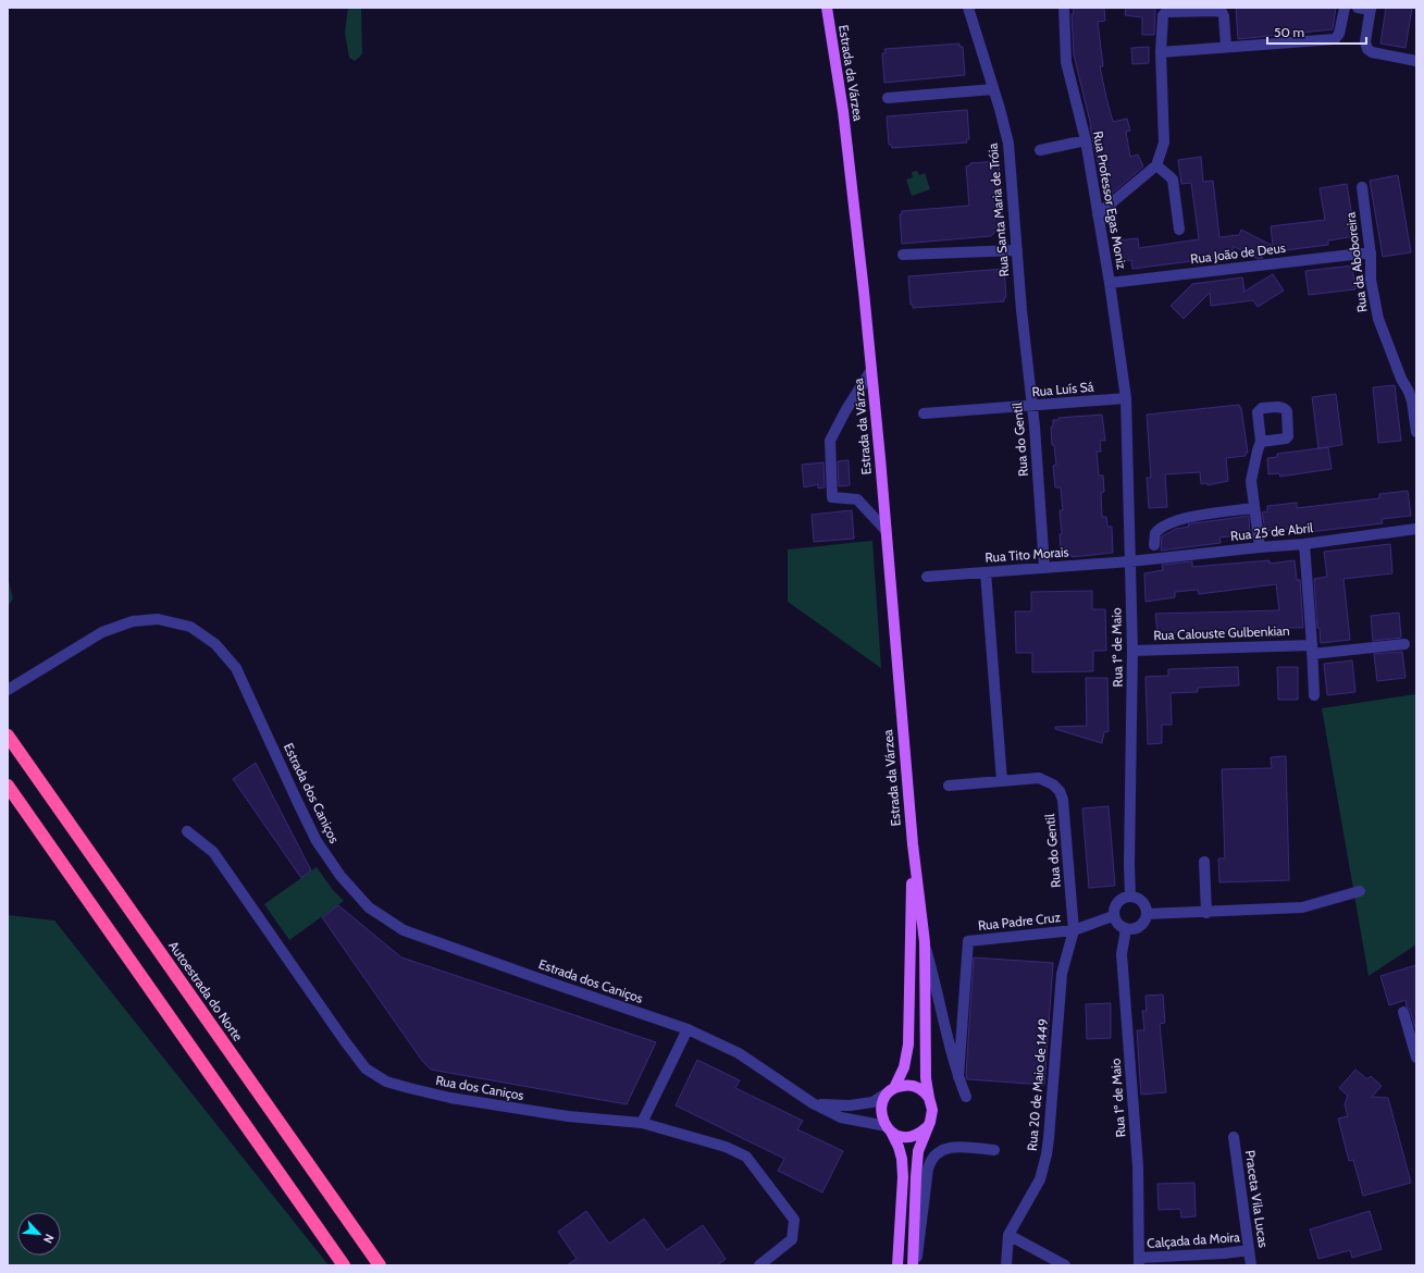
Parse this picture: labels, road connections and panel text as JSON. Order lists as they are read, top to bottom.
{
  "streets": {
    "highway": ["Autoestrada do Norte"],
    "main road": ["Estrada da Várzea"],
    "street": [
      "Rua Professor Egas Moniz",
      "Rua Santa Maria de Tróia",
      "Rua João de Deus",
      "Rua da Aboboreira",
      "Rua Luís Sá",
      "Rua do Gentil",
      "Rua 25 de Abril",
      "Rua Tito Morais",
      "Rua Calouste Gulbenkian",
      "Rua 1º de Maio",
      "Estrada dos Caniços",
      "Rua Padre Cruz",
      "Rua 20 de Maio de 1449",
      "Rua dos Caniços",
      "Praceta Vila Lucas",
      "Calçada da Moira"
    ]
  },
  "crossings": [
    ["Estrada da Várzea", "Estrada dos Caniços"],
    ["Rua Professor Egas Moniz", "Rua João de Deus"],
    ["Rua Professor Egas Moniz", "Rua Luís Sá"],
    ["Rua Professor Egas Moniz", "Rua 1º de Maio"],
    ["Rua Santa Maria de Tróia", "Rua do Gentil"],
    ["Rua João de Deus", "Rua da Aboboreira"],
    ["Rua Luís Sá", "Rua do Gentil"],
    ["Rua Luís Sá", "Rua 1º de Maio"],
    ["Rua do Gentil", "Rua Tito Morais"],
    ["Rua do Gentil", "Rua Padre Cruz"],
    ["Rua do Gentil", "Rua 20 de Maio de 1449"],
    ["Rua 25 de Abril", "Rua Tito Morais"],
    ["Rua 25 de Abril", "Rua 1º de Maio"],
    ["Rua Tito Morais", "Rua 1º de Maio"],
    ["Rua Calouste Gulbenkian", "Rua 1º de Maio"],
    ["Rua 1º de Maio", "Calçada da Moira"],
    ["Rua Padre Cruz", "Rua 20 de Maio de 1449"],
    ["Praceta Vila Lucas", "Calçada da Moira"]
  ],
  "scale_bar": "50 m",
  "north": "bottom right"
}
